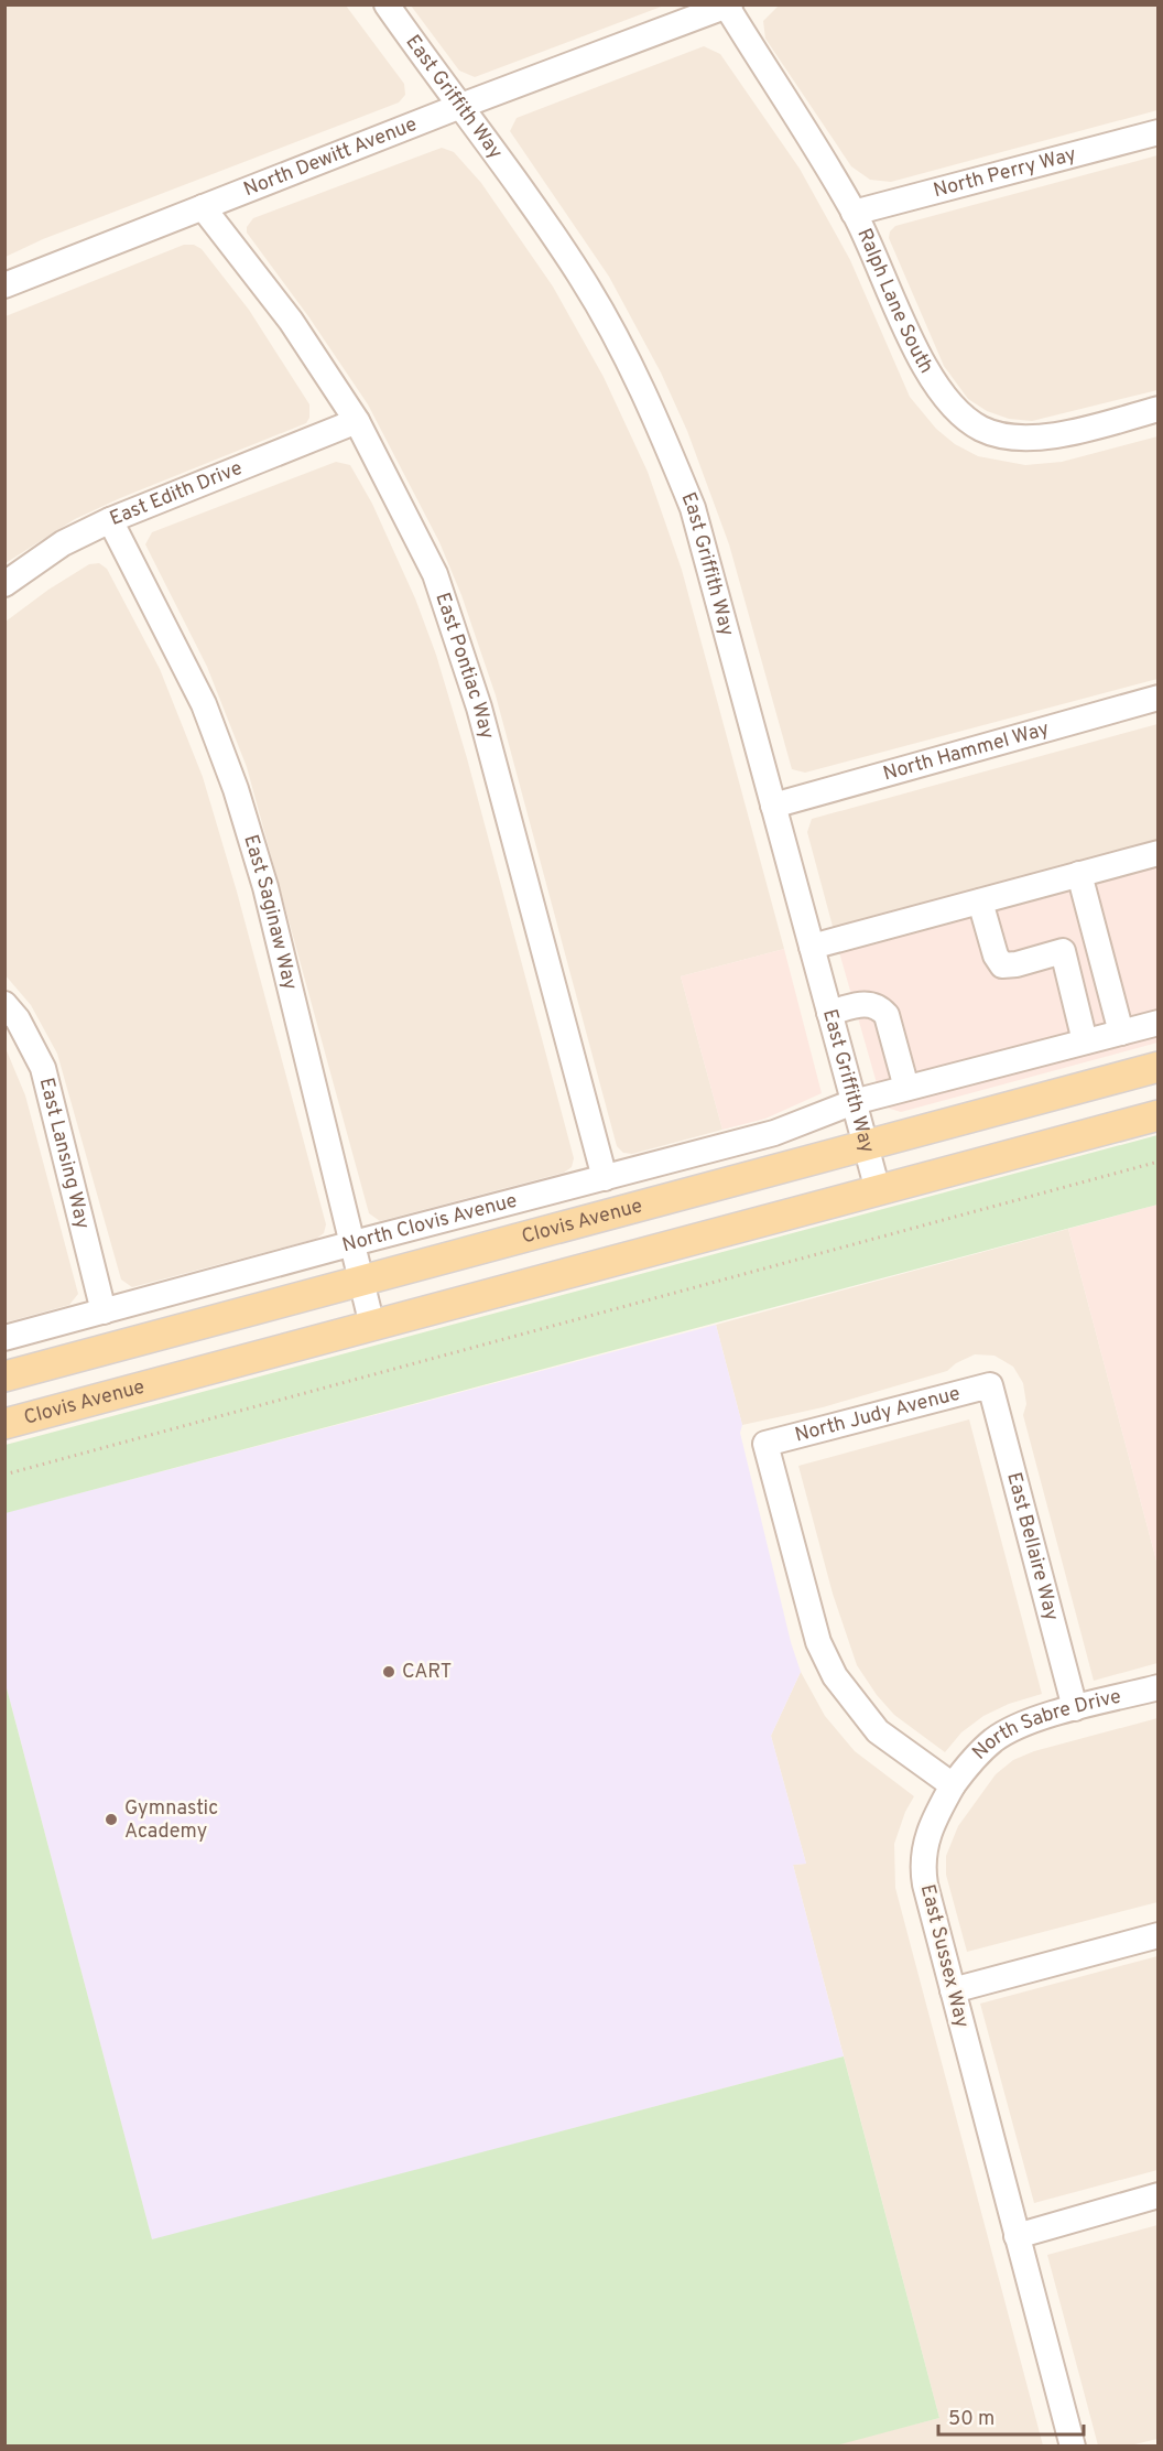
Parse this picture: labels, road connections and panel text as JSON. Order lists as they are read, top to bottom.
{
  "streets": {
    "main road": ["Clovis Avenue"],
    "street": [
      "East Griffith Way",
      "North Dewitt Avenue",
      "North Perry Way",
      "Ralph Lane South",
      "East Edith Drive",
      "East Pontiac Way",
      "North Hammel Way",
      "East Saginaw Way",
      "East Lansing Way",
      "North Clovis Avenue",
      "North Judy Avenue",
      "East Bellaire Way",
      "North Sabre Drive",
      "East Sussex Way"
    ]
  },
  "crossings": [
    ["East Griffith Way", "North Dewitt Avenue"],
    ["East Griffith Way", "North Hammel Way"],
    ["East Griffith Way", "Clovis Avenue"],
    ["East Griffith Way", "North Clovis Avenue"],
    ["North Dewitt Avenue", "Ralph Lane South"],
    ["North Dewitt Avenue", "East Pontiac Way"],
    ["North Perry Way", "Ralph Lane South"],
    ["East Edith Drive", "East Pontiac Way"],
    ["East Edith Drive", "East Saginaw Way"],
    ["East Pontiac Way", "North Clovis Avenue"],
    ["East Saginaw Way", "Clovis Avenue"],
    ["East Saginaw Way", "North Clovis Avenue"],
    ["East Lansing Way", "North Clovis Avenue"],
    ["North Judy Avenue", "East Bellaire Way"],
    ["North Judy Avenue", "North Sabre Drive"],
    ["North Judy Avenue", "East Sussex Way"],
    ["East Bellaire Way", "North Sabre Drive"],
    ["North Sabre Drive", "East Sussex Way"]
  ],
  "places": ["CART", "Gymnastic Academy"],
  "scale_bar": "50 m"
}
